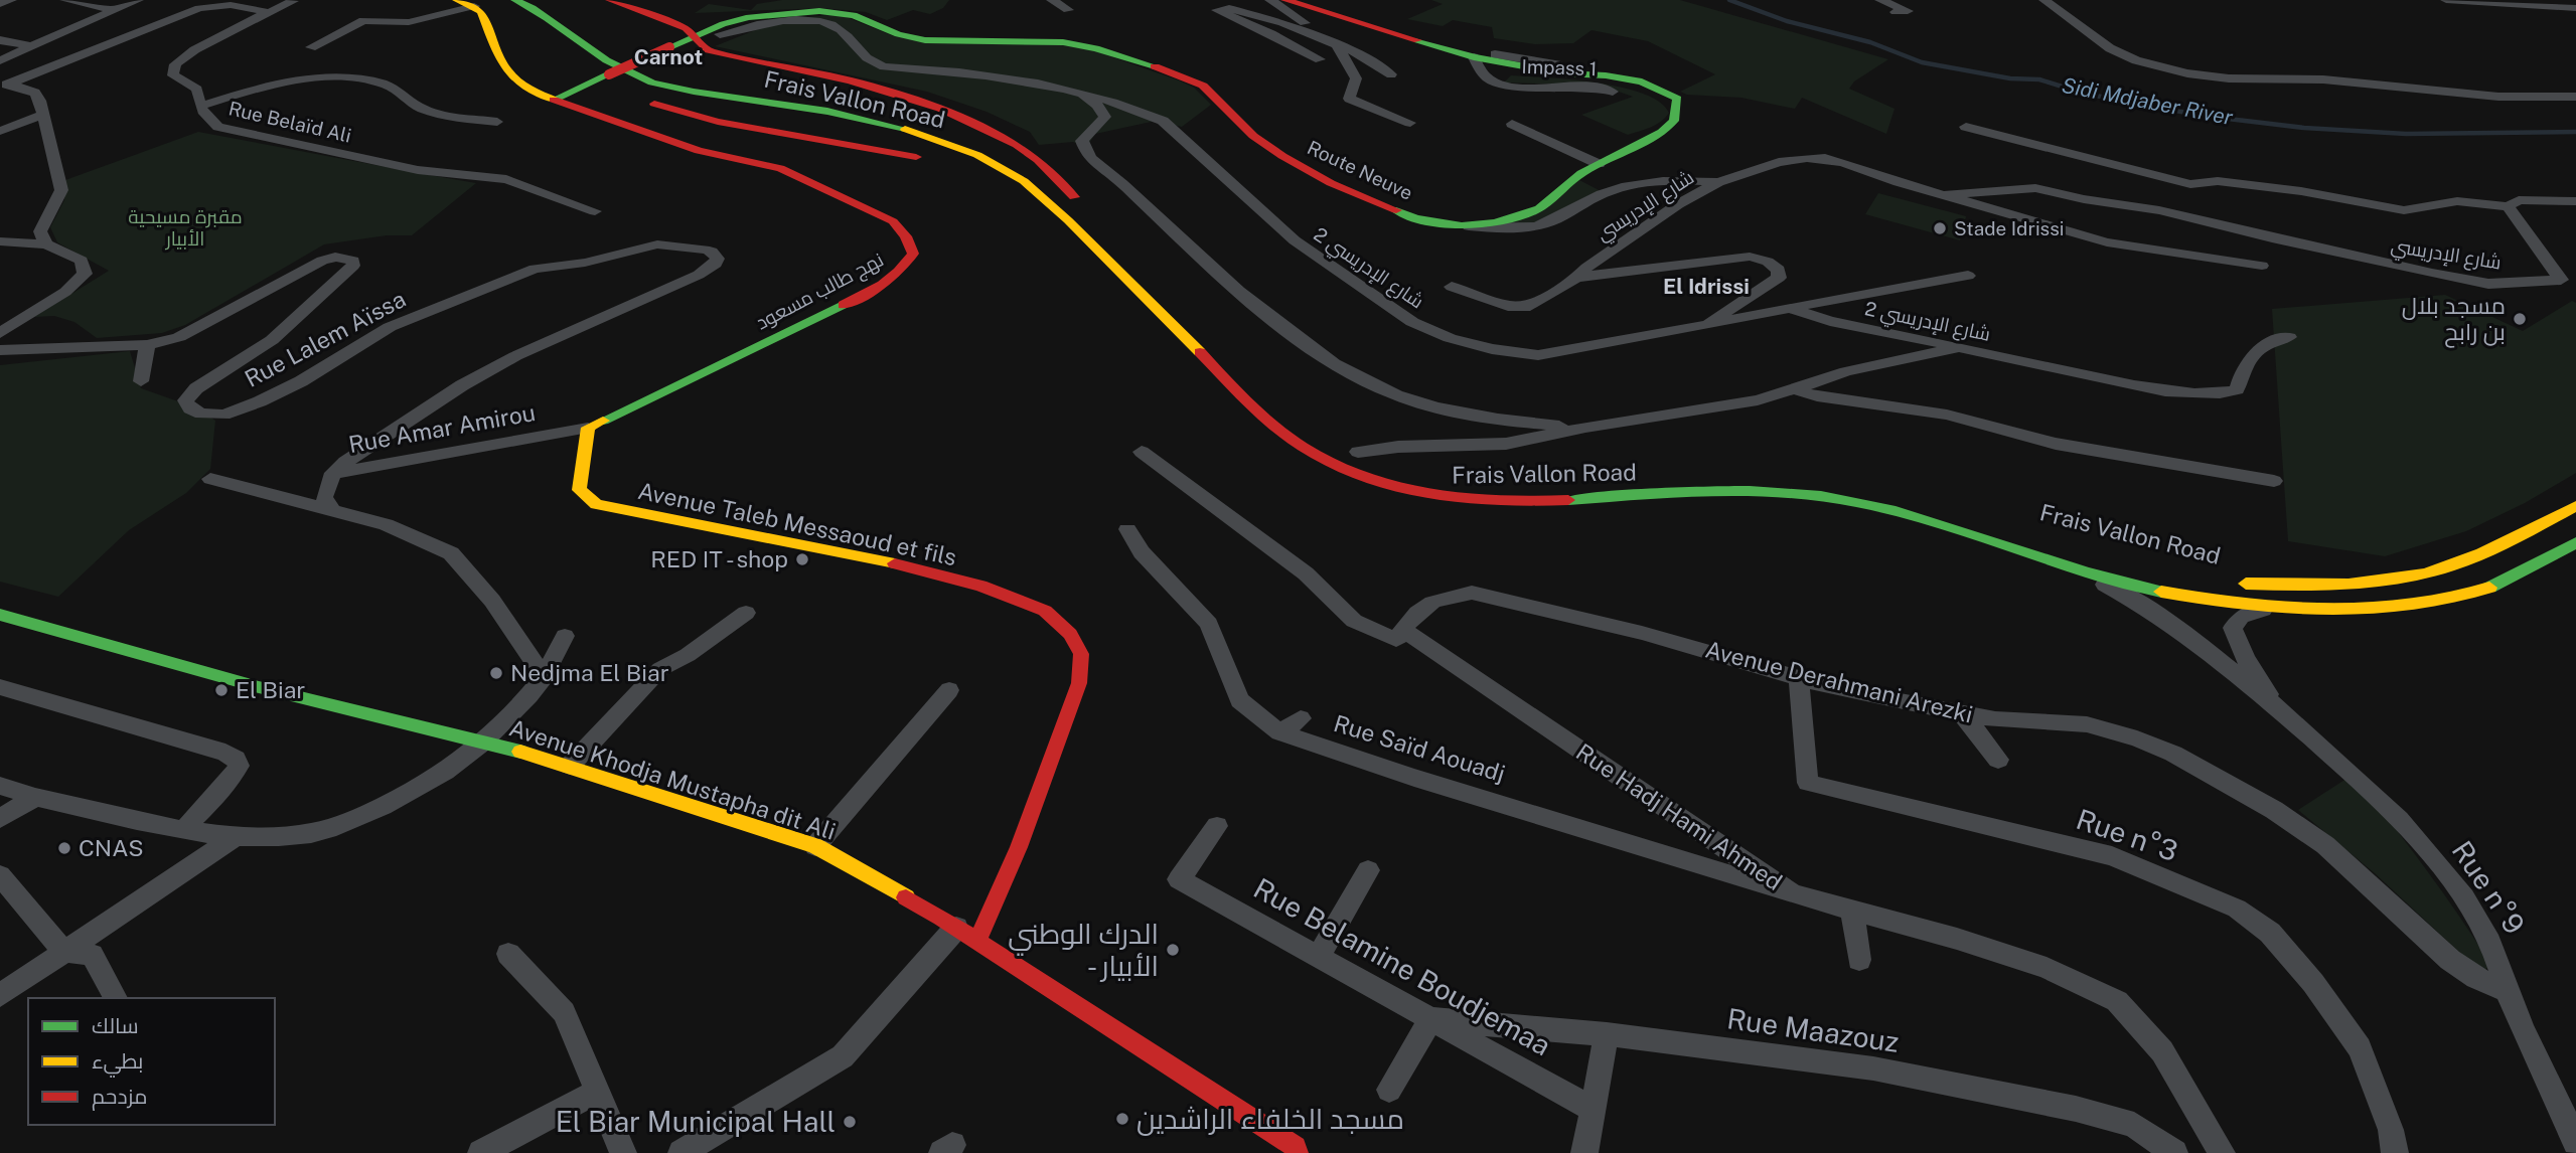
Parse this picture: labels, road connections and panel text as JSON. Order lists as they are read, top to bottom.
{
  "streets": {
    "main road": [
      "Frais Vallon Road",
      "Route Neuve",
      "نهج طالب مسعود",
      "Avenue Taleb Messaoud et fils",
      "Avenue Khodja Mustapha dit Ali"
    ],
    "street": [
      "Impass 1",
      "Rue Belaïd Ali",
      "شارع الإدريسي",
      "شارع الإدريسي 2",
      "Rue Lalem Aïssa",
      "Rue Amar Amirou",
      "Avenue Derahmani Arezki",
      "Rue Saïd Aouadj",
      "Rue Hadj Hami Ahmed",
      "Rue n°3",
      "Rue n°9",
      "Rue Belamine Boudjemaa",
      "Rue Maazouz"
    ]
  },
  "crossings": [
    ["Impass 1", "Route Neuve"],
    ["شارع الإدريسي", "شارع الإدريسي 2"],
    ["نهج طالب مسعود", "Rue Amar Amirou"],
    ["نهج طالب مسعود", "Avenue Taleb Messaoud et fils"],
    ["Rue Lalem Aïssa", "Rue Amar Amirou"],
    ["Rue Amar Amirou", "Avenue Taleb Messaoud et fils"],
    ["Avenue Taleb Messaoud et fils", "Avenue Khodja Mustapha dit Ali"],
    ["Avenue Derahmani Arezki", "Rue Hadj Hami Ahmed"],
    ["Avenue Derahmani Arezki", "Rue n°3"],
    ["Avenue Derahmani Arezki", "Rue n°9"],
    ["Rue Saïd Aouadj", "Rue Hadj Hami Ahmed"],
    ["Rue Belamine Boudjemaa", "Rue Maazouz"]
  ],
  "districts": ["Carnot", "El Idrissi"],
  "water": ["Sidi Mdjaber River"],
  "parks": ["مقبرة مسيحية الأبيار"],
  "places": [
    "Stade Idrissi",
    "مسجد بلال بن رابح",
    "RED IT - shop",
    "Nedjma El Biar",
    "El Biar",
    "CNAS",
    "الدرك الوطني - الأبيار",
    "مسجد الخلفاء الراشدين",
    "El Biar Municipal Hall"
  ],
  "legend": ["سالك", "بطيء", "مزدحم"]
}
